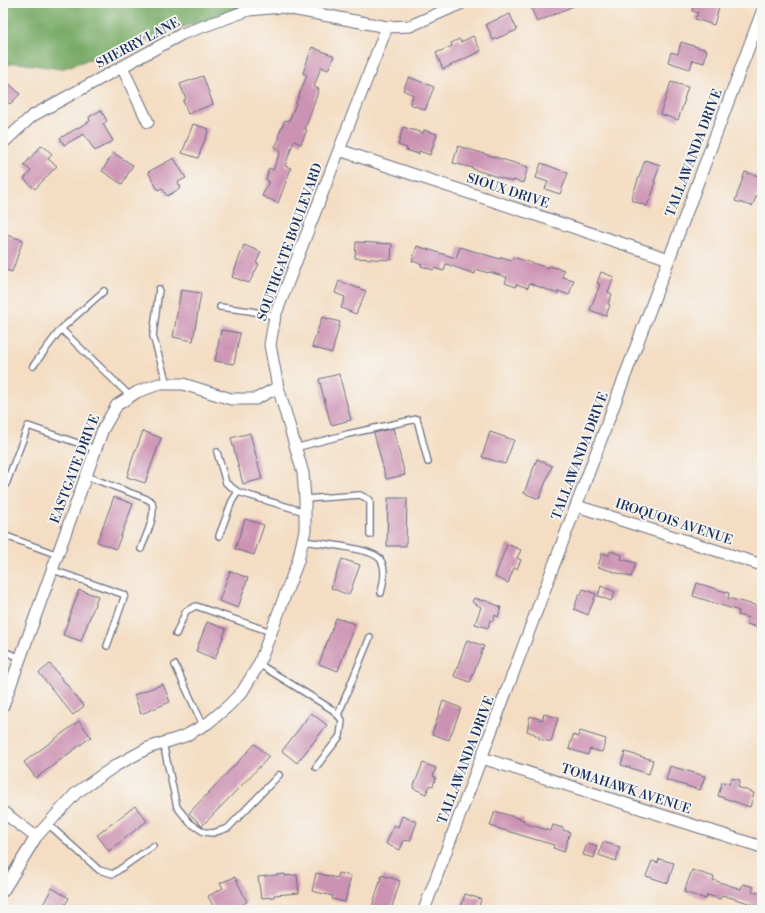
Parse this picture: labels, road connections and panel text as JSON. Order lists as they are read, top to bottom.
{
  "streets": {
    "street": [
      "SHERRY LANE",
      "TALLAWANDA DRIVE",
      "SIOUX DRIVE",
      "SOUTHGATE BOULEVARD",
      "EASTGATE DRIVE",
      "IROQUOIS AVENUE",
      "TOMAHAWK AVENUE"
    ]
  },
  "crossings": [
    ["SHERRY LANE", "SOUTHGATE BOULEVARD"],
    ["TALLAWANDA DRIVE", "SIOUX DRIVE"],
    ["TALLAWANDA DRIVE", "IROQUOIS AVENUE"],
    ["TALLAWANDA DRIVE", "TOMAHAWK AVENUE"],
    ["SIOUX DRIVE", "SOUTHGATE BOULEVARD"],
    ["SOUTHGATE BOULEVARD", "EASTGATE DRIVE"]
  ]
}
